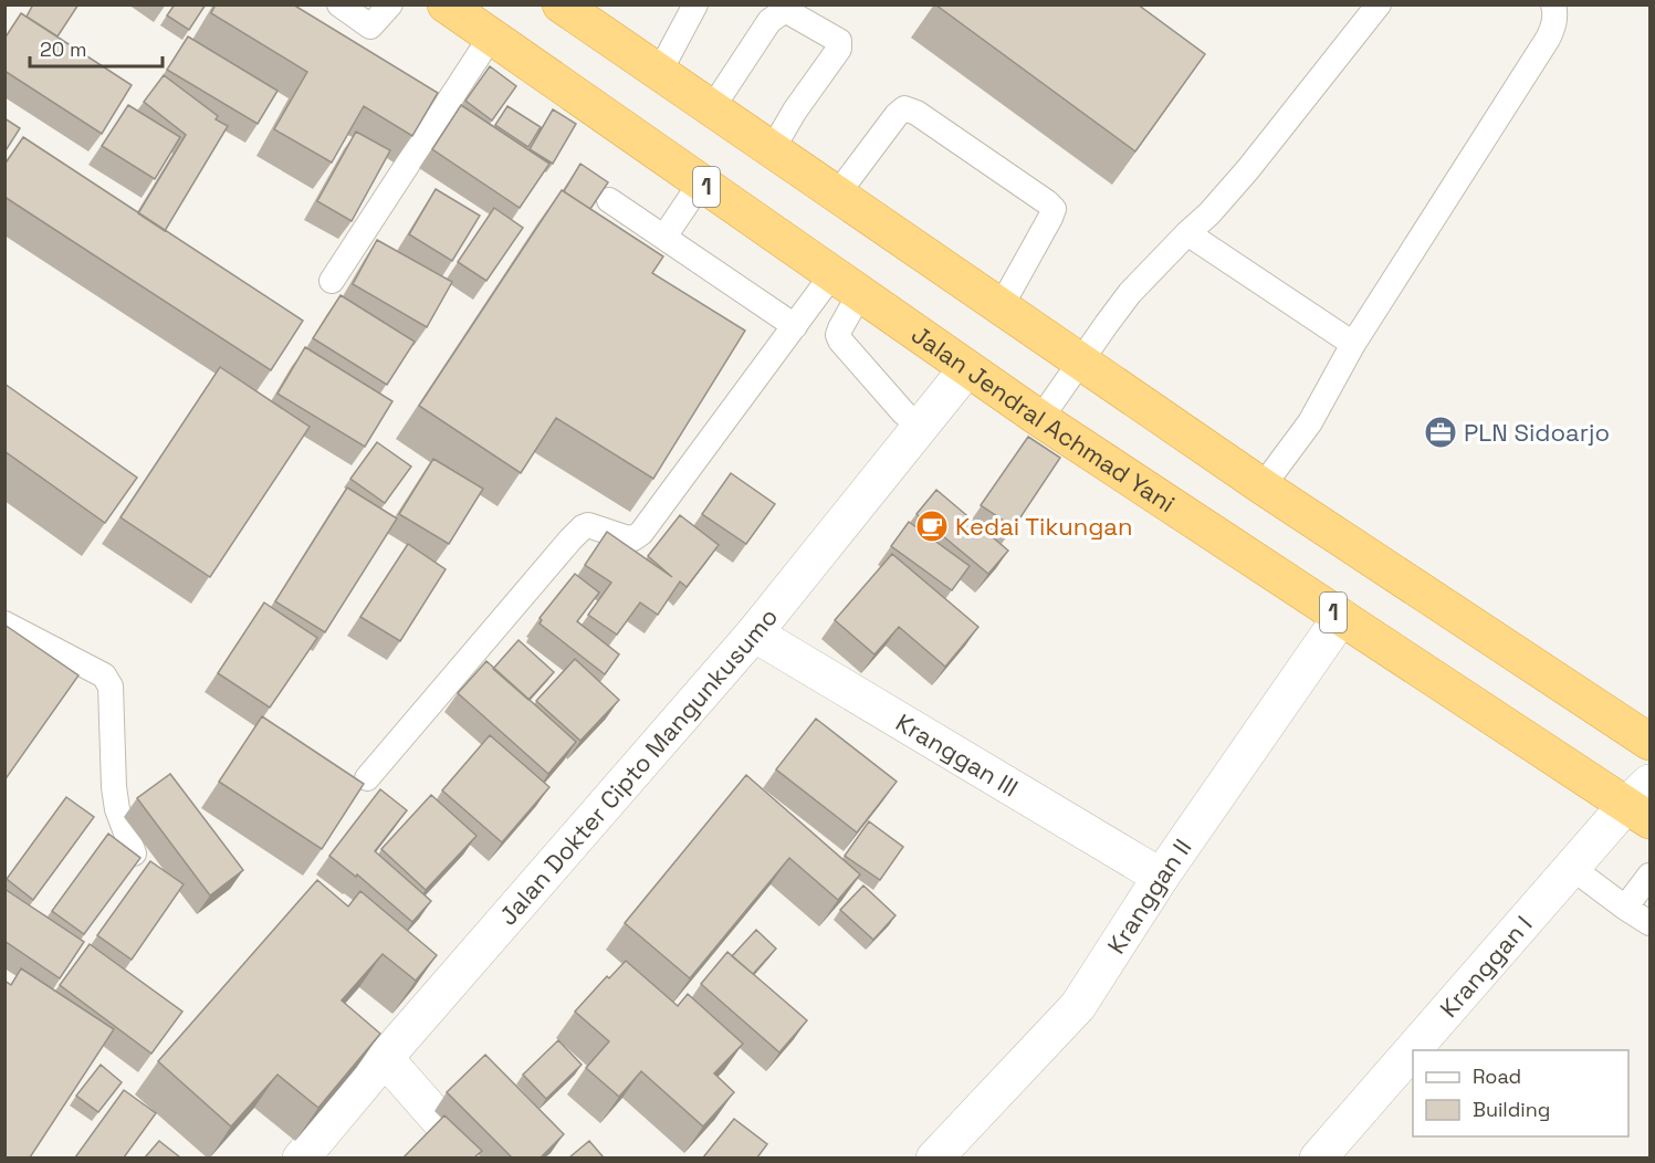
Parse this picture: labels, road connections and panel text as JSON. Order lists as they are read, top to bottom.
{
  "streets": {
    "highway": ["1", "Jalan Jendral Achmad Yani"],
    "street": [
      "Kranggan III",
      "Jalan Dokter Cipto Mangunkusumo",
      "Kranggan II",
      "Kranggan I"
    ]
  },
  "crossings": [
    ["Jalan Jendral Achmad Yani", "Jalan Dokter Cipto Mangunkusumo"],
    ["Jalan Jendral Achmad Yani", "Kranggan II"],
    ["Jalan Jendral Achmad Yani", "Kranggan I"],
    ["Kranggan III", "Jalan Dokter Cipto Mangunkusumo"],
    ["Kranggan III", "Kranggan II"]
  ],
  "places": {
    "office": ["PLN Sidoarjo"],
    "cafe": ["Kedai Tikungan"]
  },
  "legend": ["Road", "Building"],
  "scale_bar": "20 m"
}
